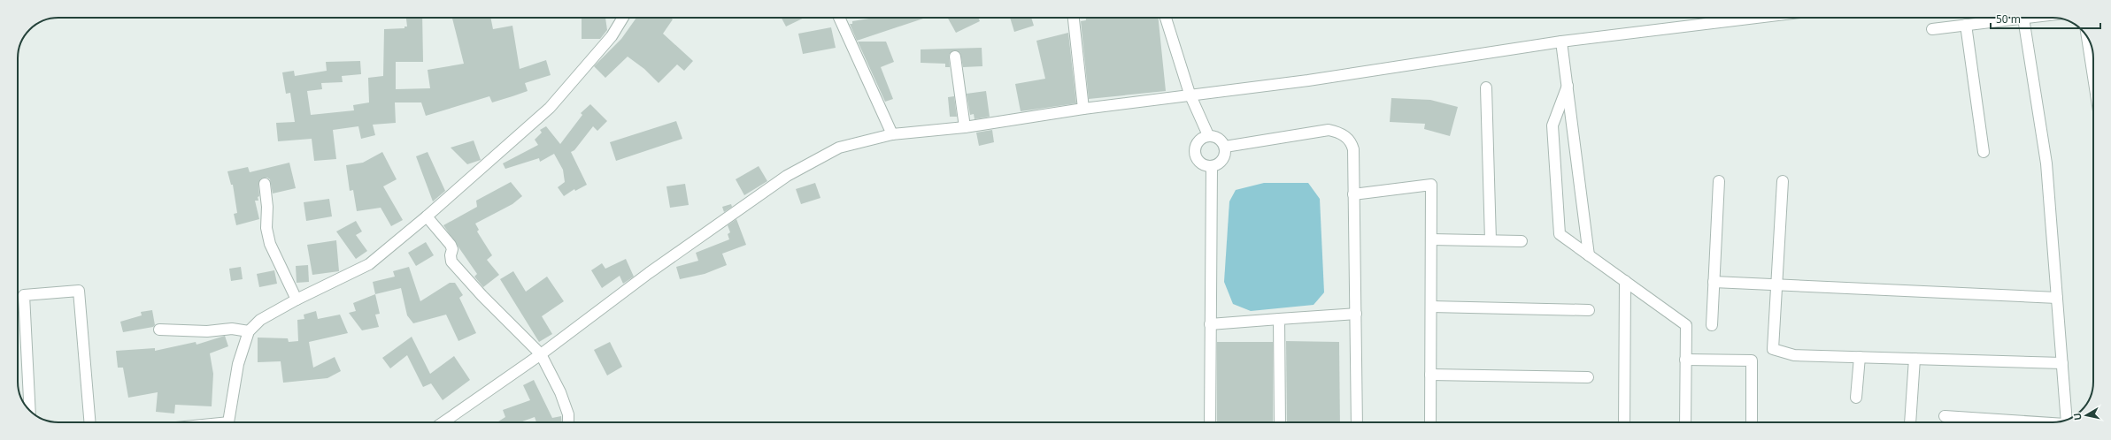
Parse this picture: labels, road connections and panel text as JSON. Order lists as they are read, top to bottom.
{
  "scale_bar": "50 m",
  "north": "left"
}
